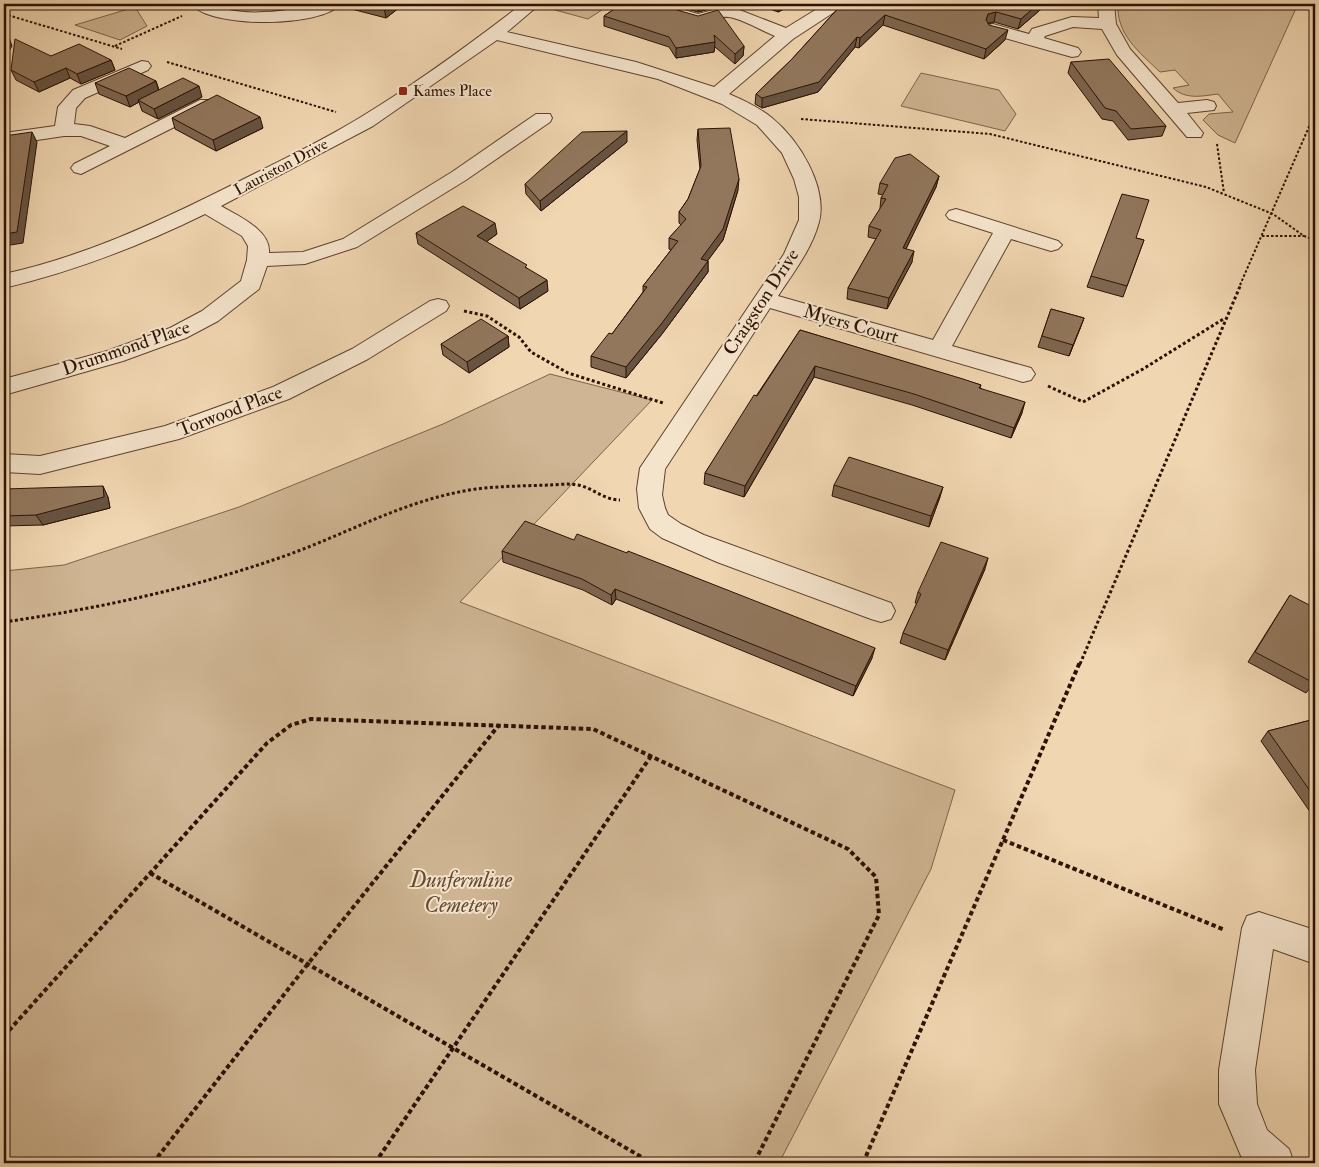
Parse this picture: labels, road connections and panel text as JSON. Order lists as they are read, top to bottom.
{
  "streets": {
    "street": [
      "Lauriston Drive",
      "Craigston Drive",
      "Myers Court",
      "Drummond Place",
      "Torwood Place"
    ]
  },
  "crossings": [
    ["Lauriston Drive", "Craigston Drive"],
    ["Lauriston Drive", "Drummond Place"],
    ["Craigston Drive", "Myers Court"]
  ],
  "parks": ["Dunfermline Cemetery"],
  "places": {
    "transit": ["Kames Place"]
  }
}
